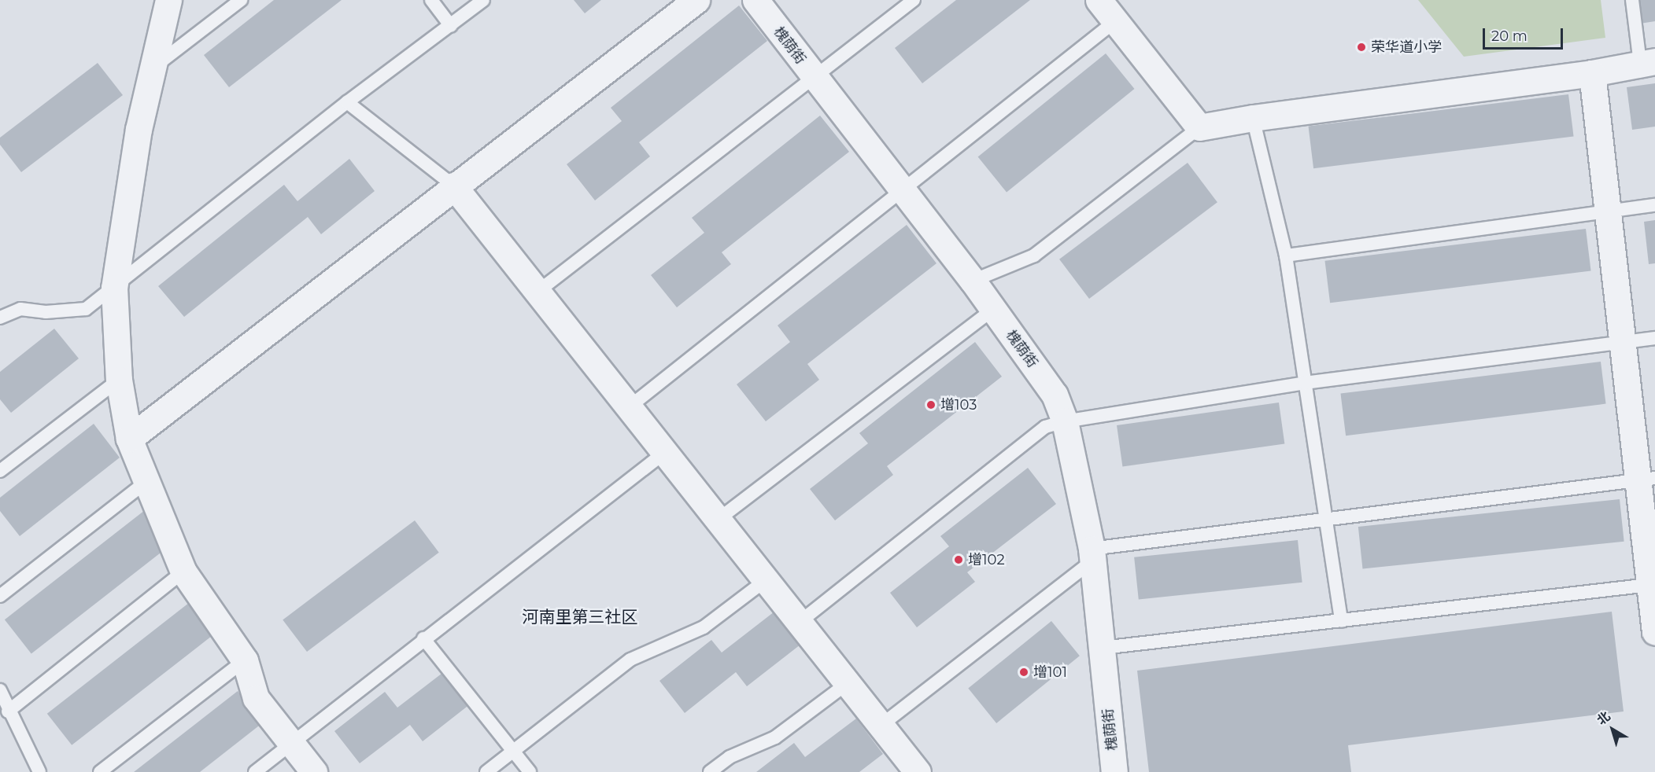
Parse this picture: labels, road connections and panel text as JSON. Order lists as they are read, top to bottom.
{
  "streets": {
    "street": ["槐荫街"]
  },
  "districts": ["河南里第三社区"],
  "places": [
    "荣华道小学",
    "增103",
    "增102",
    "增101"
  ],
  "scale_bar": "20 m",
  "north": "top left"
}
